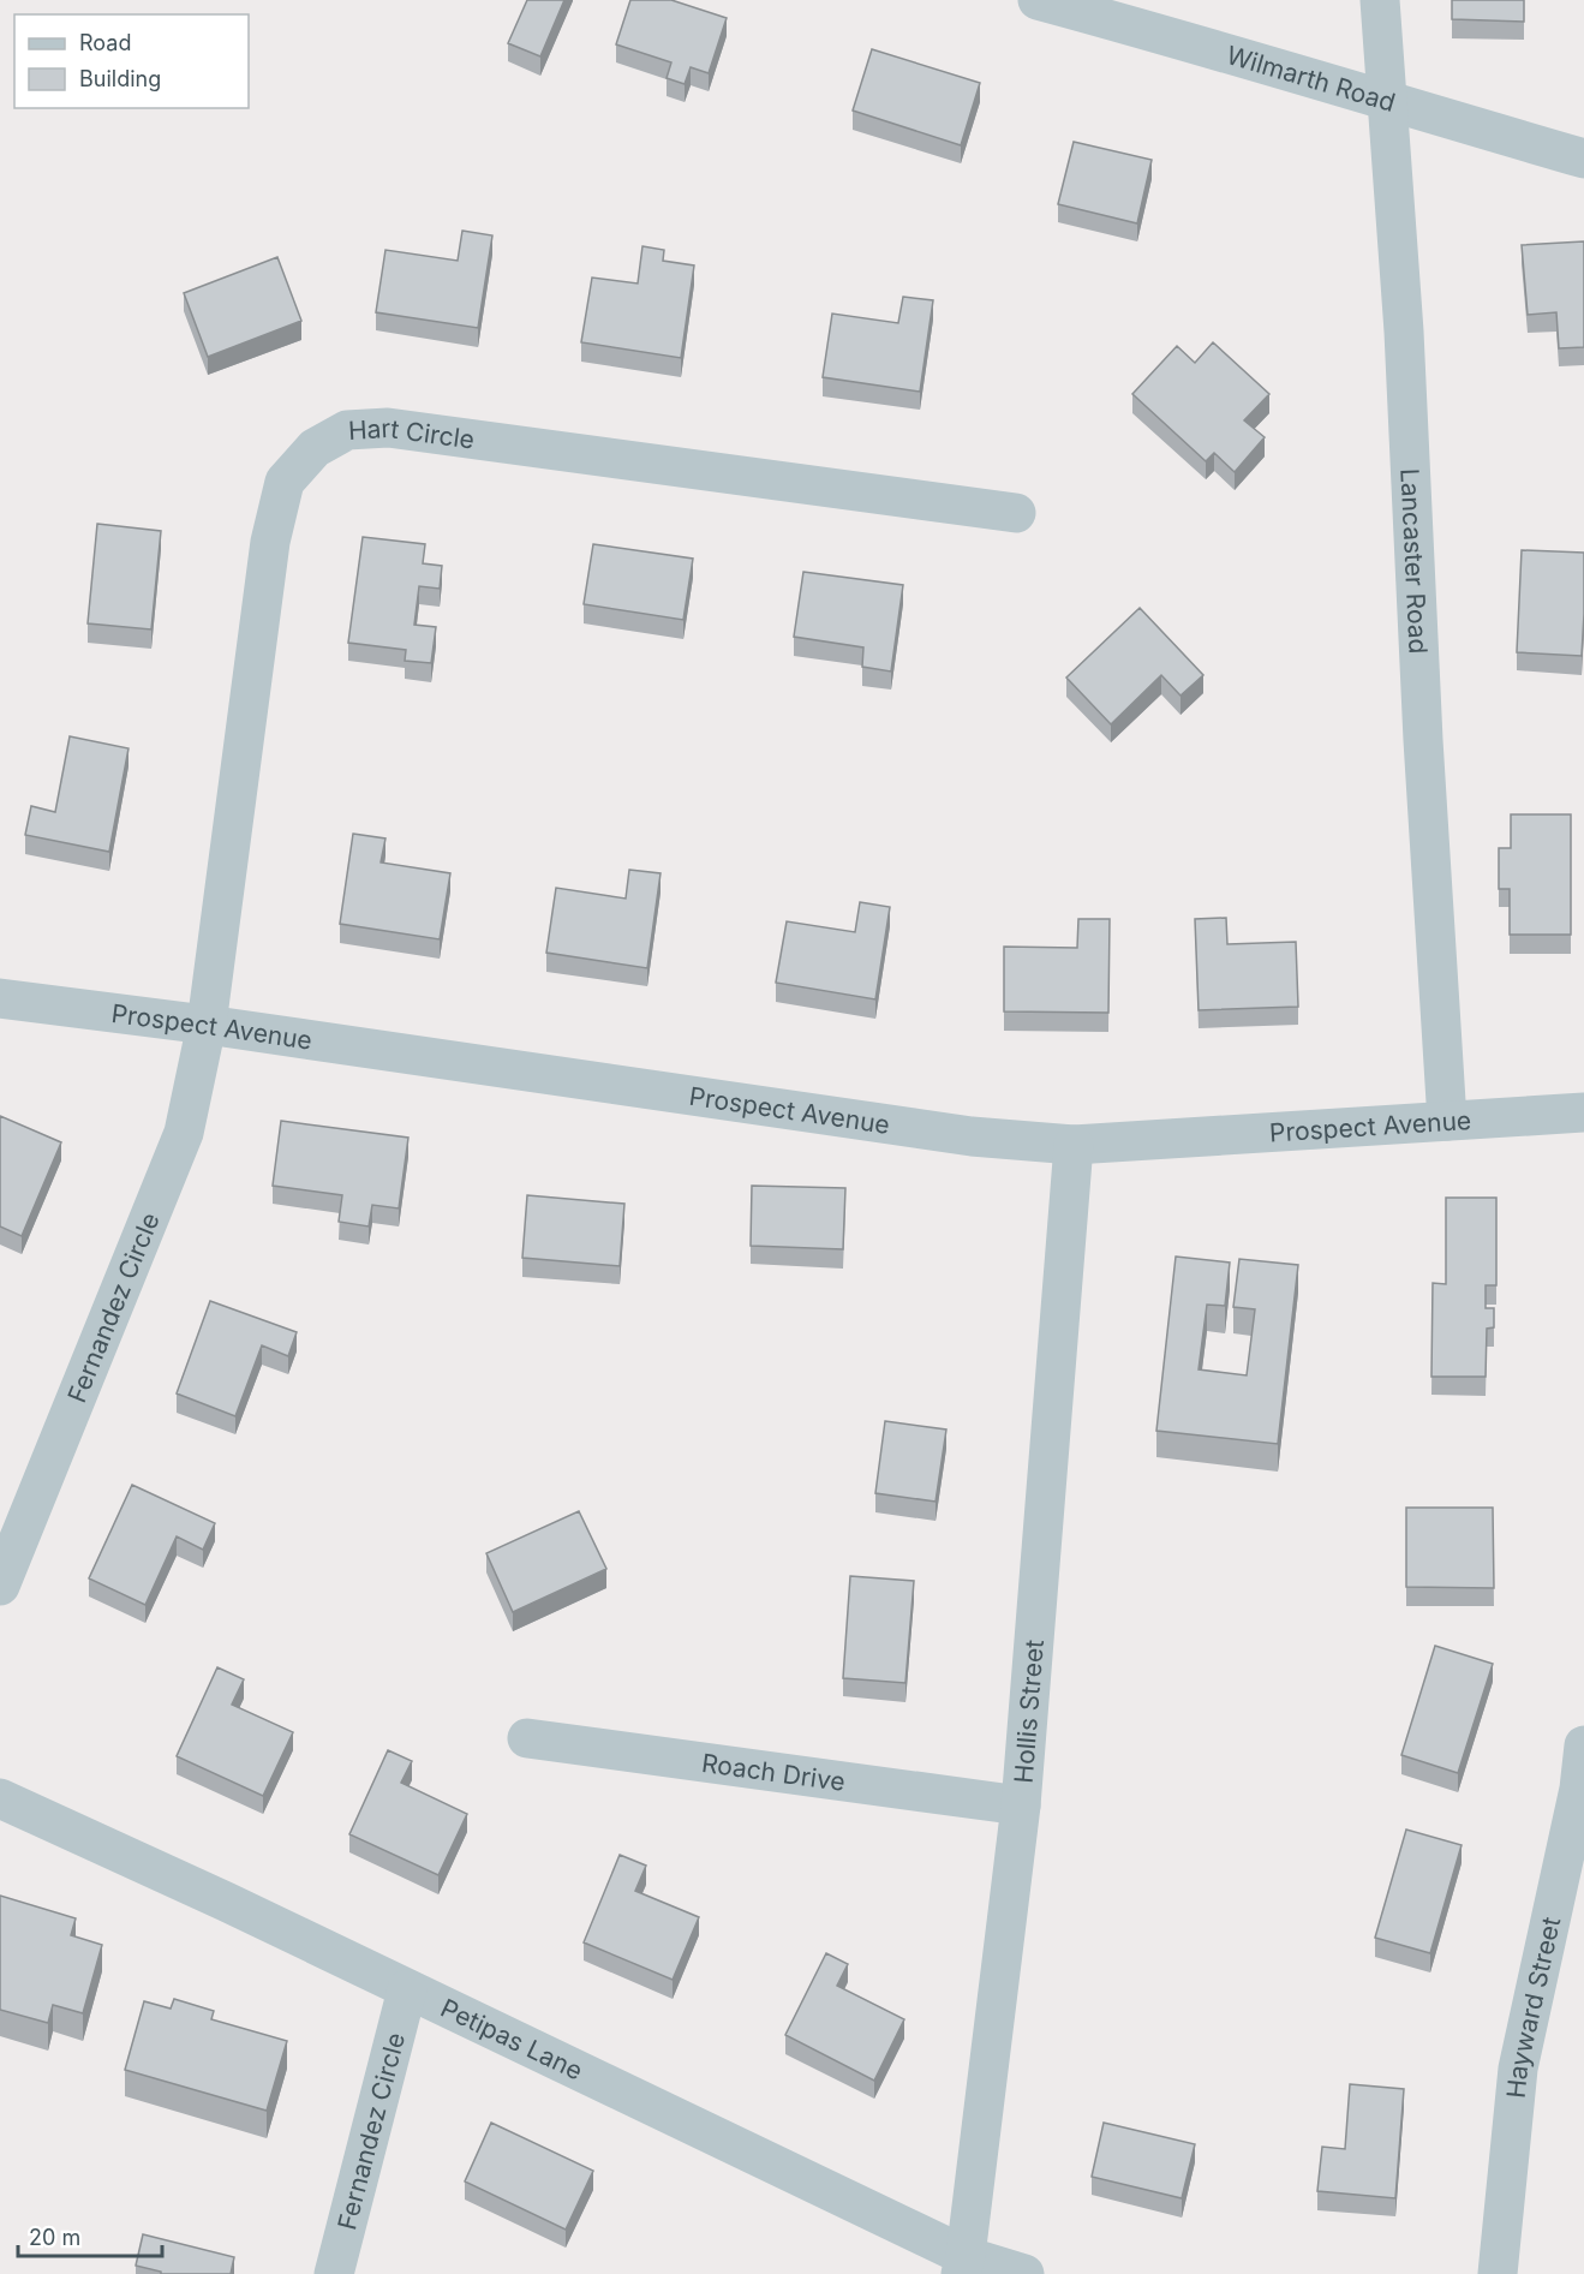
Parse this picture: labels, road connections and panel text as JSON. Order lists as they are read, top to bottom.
{
  "streets": {
    "street": [
      "Wilmarth Road",
      "Hart Circle",
      "Lancaster Road",
      "Prospect Avenue",
      "Fernandez Circle",
      "Hollis Street",
      "Roach Drive",
      "Hayward Street",
      "Petipas Lane"
    ]
  },
  "crossings": [
    ["Wilmarth Road", "Lancaster Road"],
    ["Hart Circle", "Prospect Avenue"],
    ["Hart Circle", "Fernandez Circle"],
    ["Lancaster Road", "Prospect Avenue"],
    ["Prospect Avenue", "Fernandez Circle"],
    ["Prospect Avenue", "Hollis Street"],
    ["Fernandez Circle", "Petipas Lane"],
    ["Hollis Street", "Roach Drive"],
    ["Hollis Street", "Petipas Lane"]
  ],
  "legend": ["Road", "Building"],
  "scale_bar": "20 m"
}
